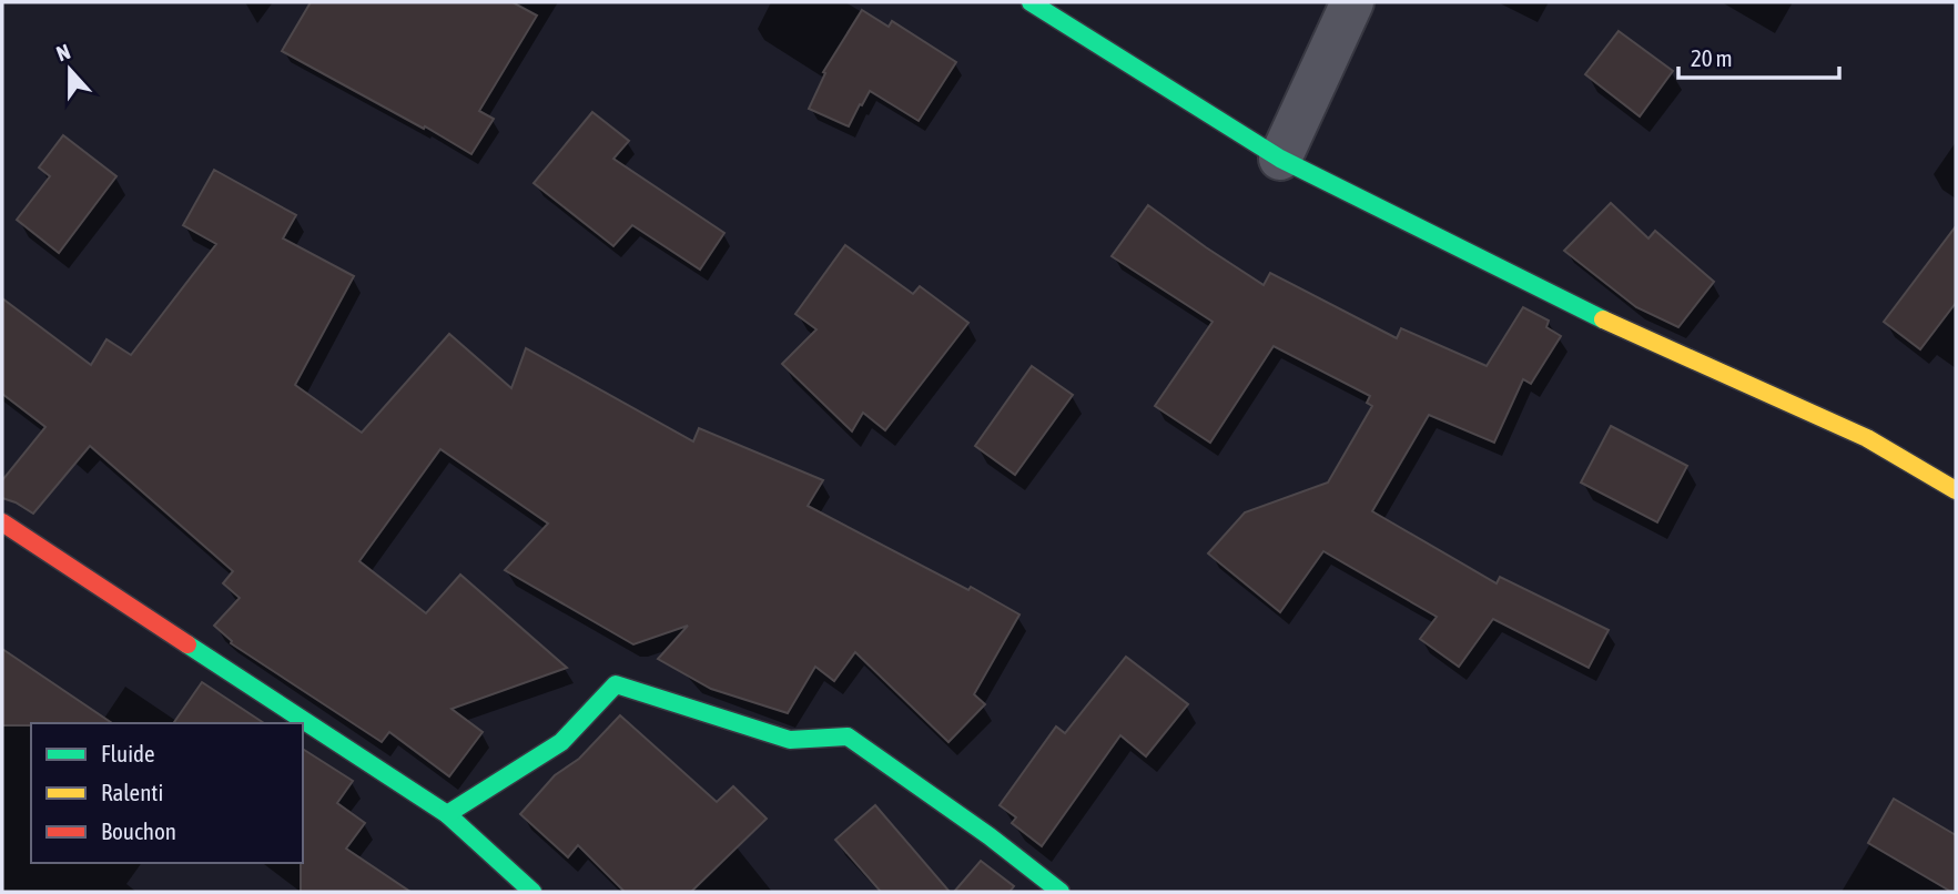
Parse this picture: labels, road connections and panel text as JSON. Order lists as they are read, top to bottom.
{
  "legend": ["Fluide", "Ralenti", "Bouchon"],
  "scale_bar": "20 m",
  "north": "top"
}
